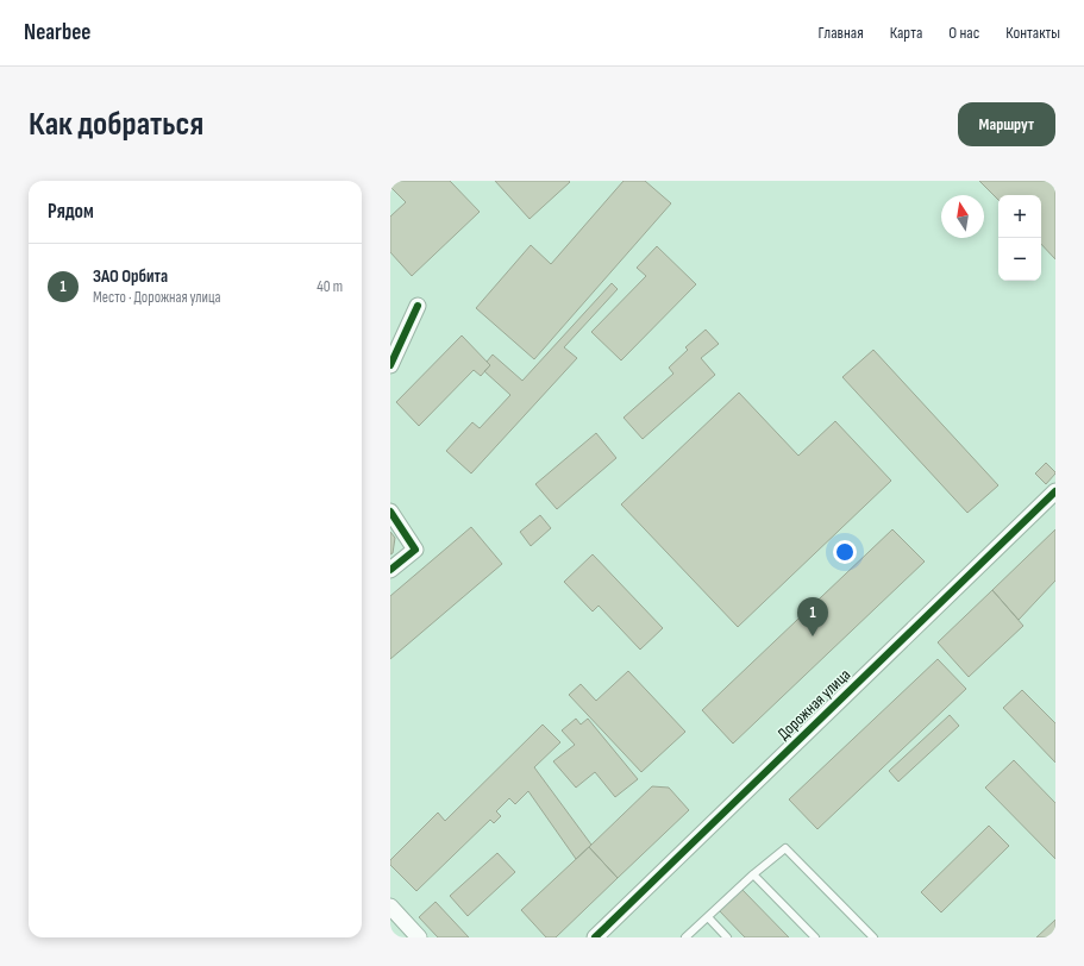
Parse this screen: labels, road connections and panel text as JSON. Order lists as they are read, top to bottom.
{
  "streets": {
    "street": ["Дорожная улица"]
  },
  "north": "top",
  "page": {
    "header": "Nearbee",
    "nav": [
      "Главная",
      "Карта",
      "О нас",
      "Контакты"
    ],
    "buttons": "Маршрут",
    "title": "Как добраться",
    "heading": "Рядом",
    "map_buttons": ["+", "−"],
    "list": [
      {
        "mark": "1",
        "name": "ЗАО Орбита",
        "note": "Место · Дорожная улица",
        "value": "40 m"
      }
    ],
    "pins": "1"
  }
}
